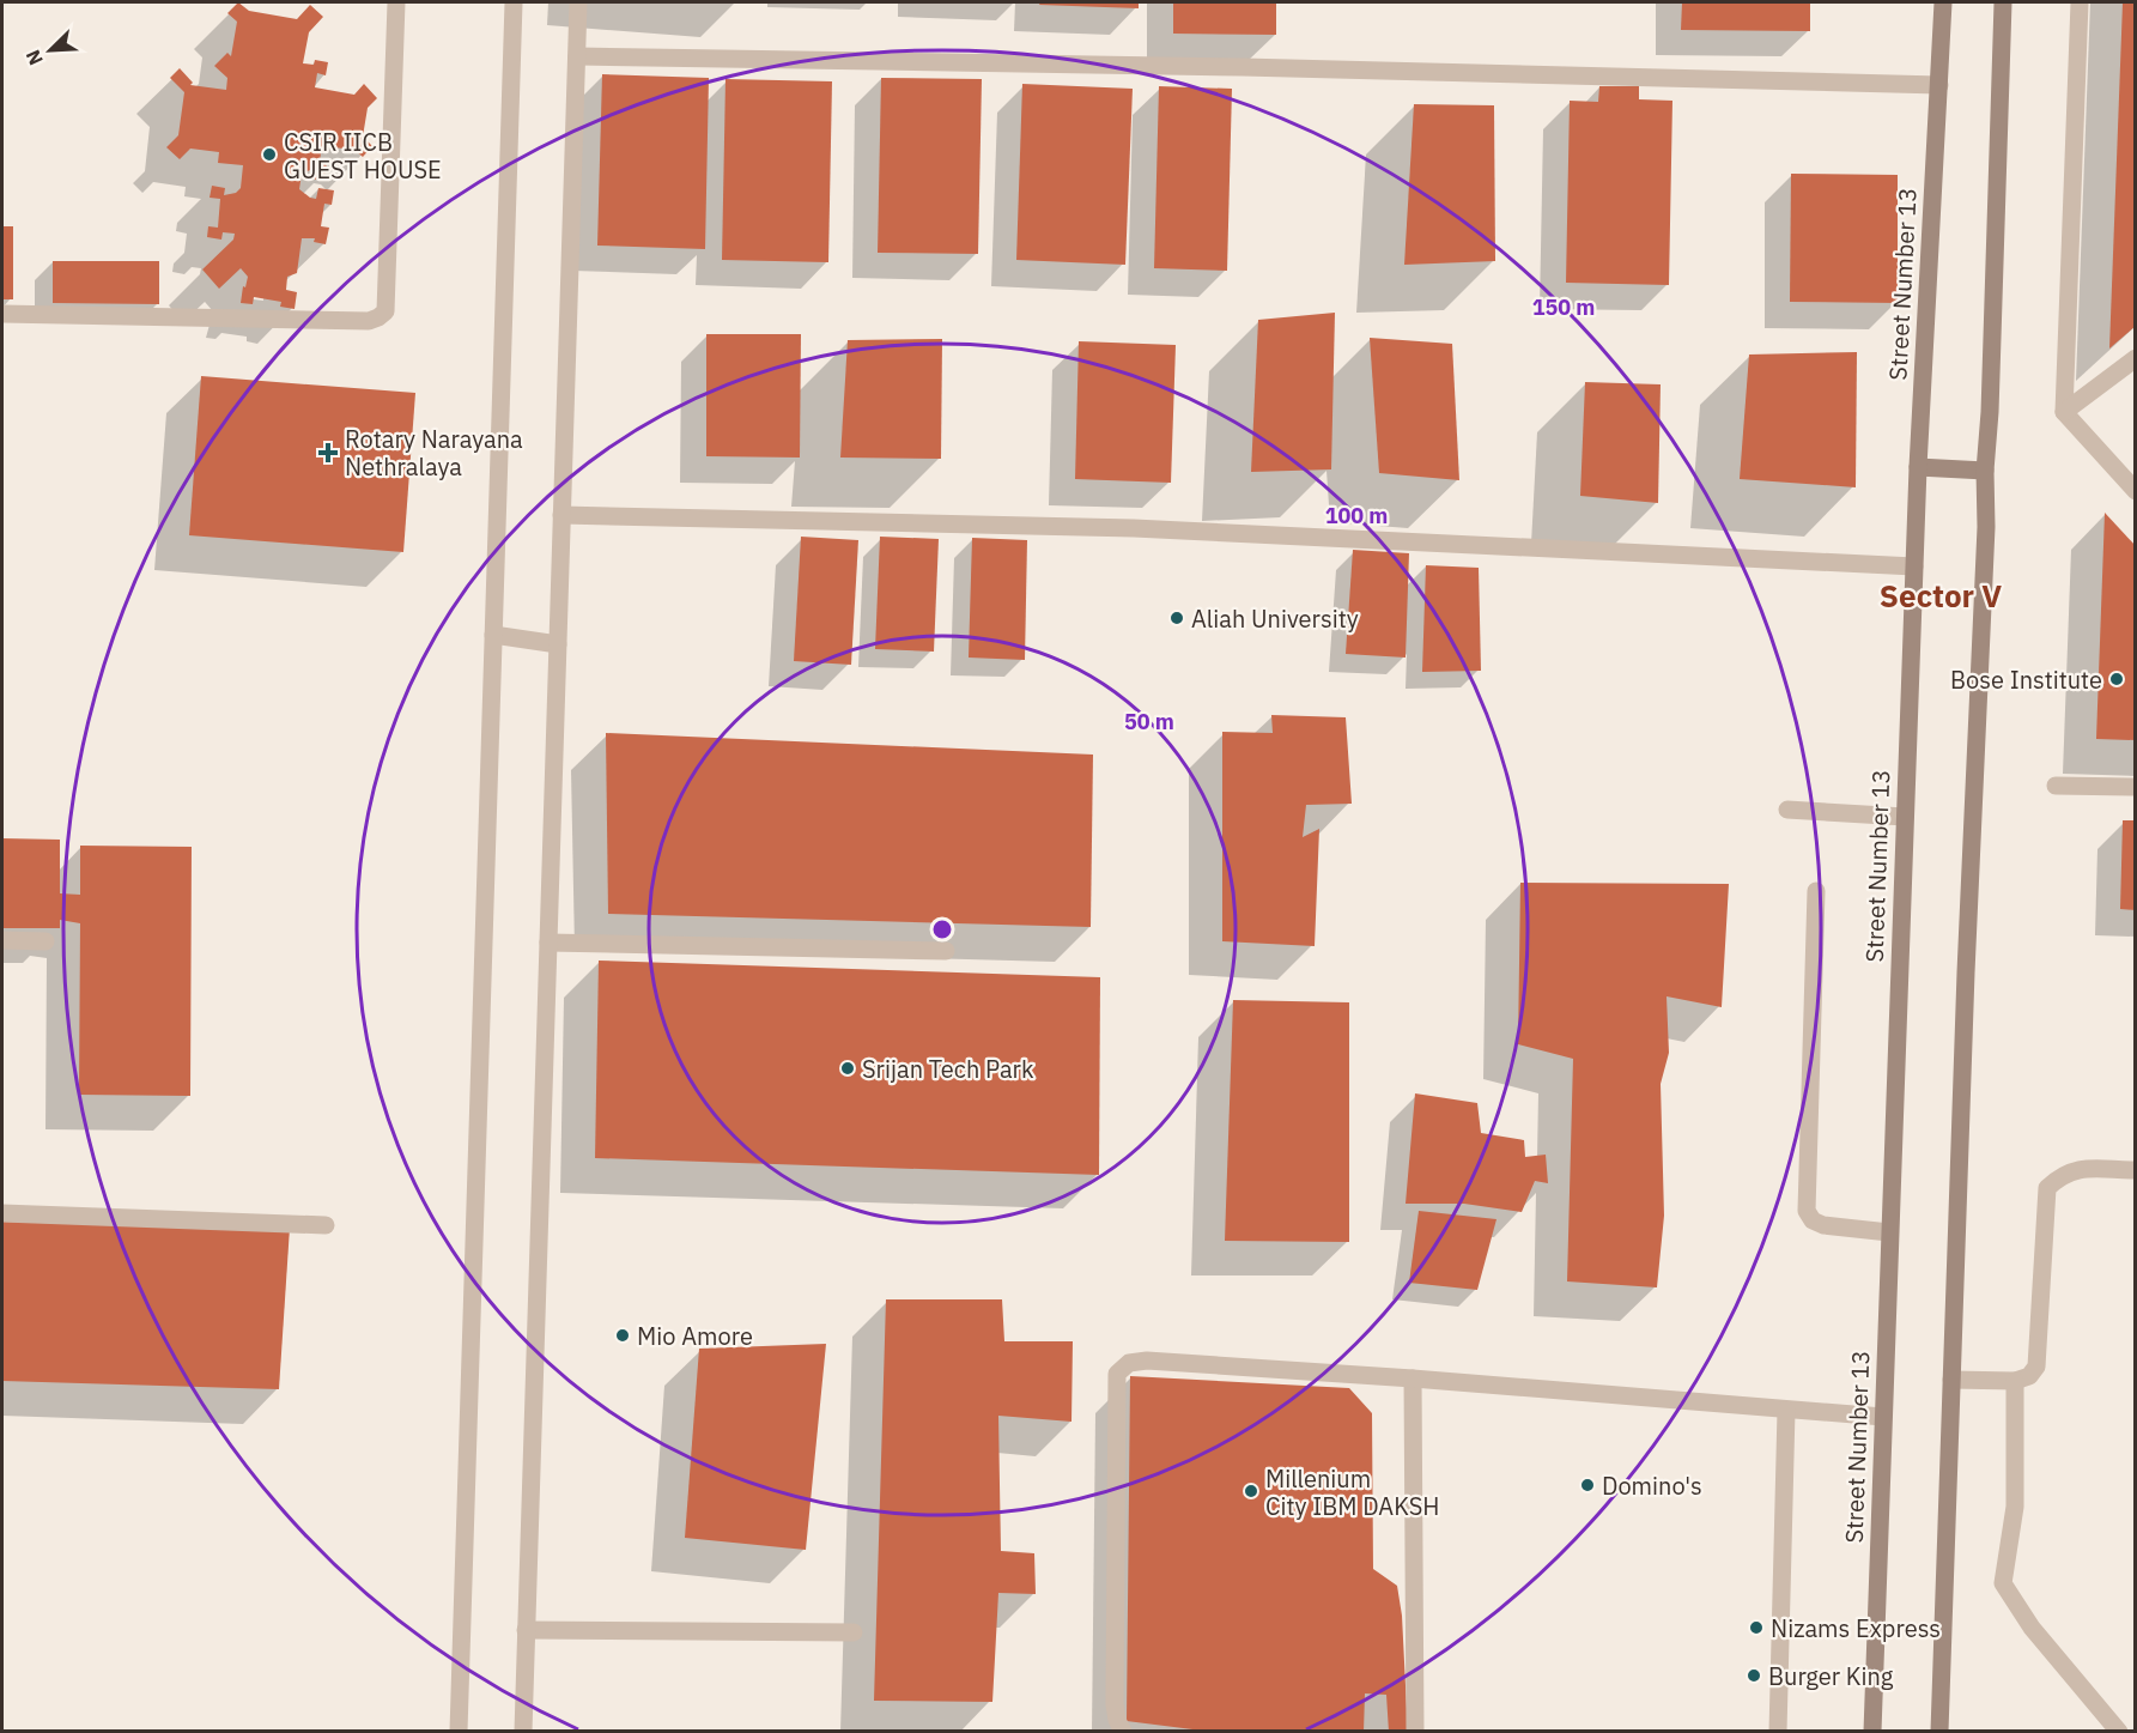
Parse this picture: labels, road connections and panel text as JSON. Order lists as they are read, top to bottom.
{
  "streets": {
    "main road": ["Street Number 13"]
  },
  "districts": ["Sector V"],
  "places": {
    "other": [
      "CSIR IICB GUEST HOUSE",
      "Aliah University",
      "Bose Institute",
      "Srijan Tech Park",
      "Mio Amore",
      "Domino's",
      "Millenium City IBM DAKSH",
      "Nizams Express",
      "Burger King"
    ],
    "health": ["Rotary Narayana Nethralaya"]
  },
  "north": "bottom left",
  "rings": ["150 m", "100 m", "50 m"]
}
